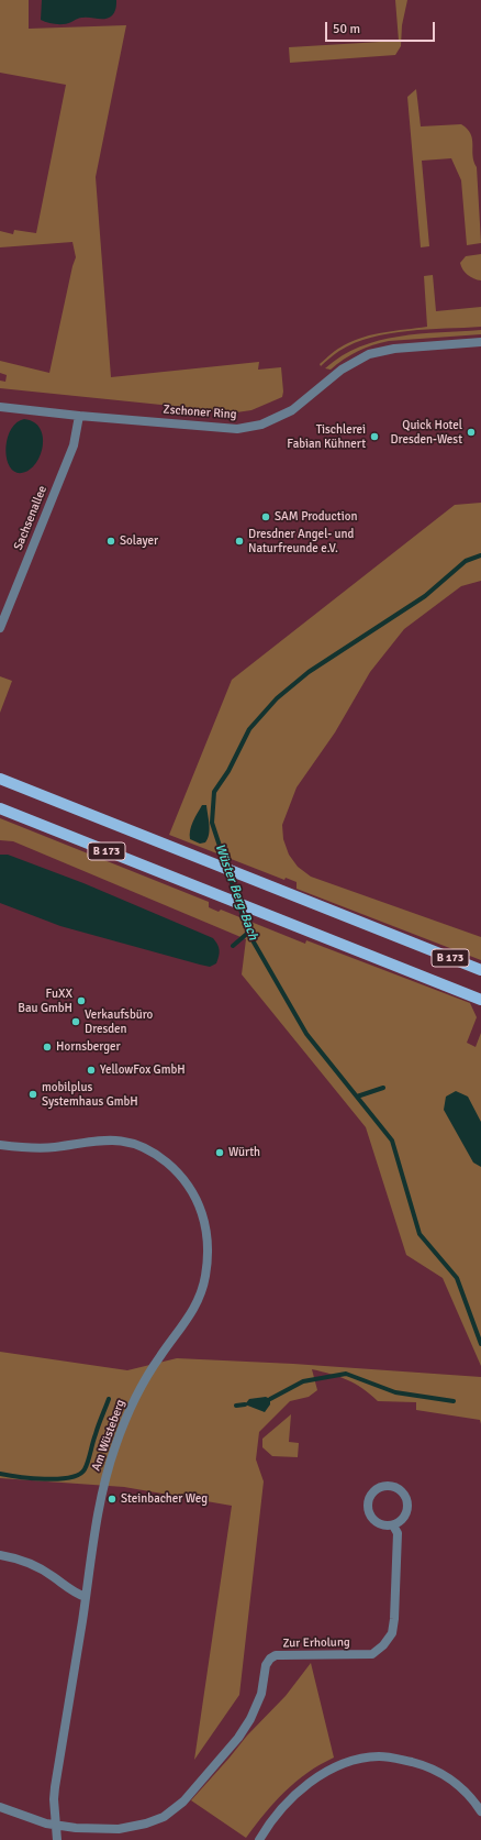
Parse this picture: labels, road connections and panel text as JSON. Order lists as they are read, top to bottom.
{
  "streets": {
    "main road": ["B 173"],
    "street": [
      "Zschoner Ring",
      "Sachsenallee",
      "Am Wüsteberg",
      "Zur Erholung"
    ]
  },
  "crossings": [
    ["Zschoner Ring", "Sachsenallee"],
    ["Am Wüsteberg", "Zur Erholung"]
  ],
  "water": ["Wüster Berg-Bach"],
  "places": [
    "Quick Hotel Dresden-West",
    "Tischlerei Fabian Kühnert",
    "SAM Production",
    "Solayer",
    "Dresdner Angel- und Naturfreunde e.V.",
    "FuXX Bau GmbH",
    "Verkaufsbüro Dresden",
    "Hornsberger",
    "YellowFox GmbH",
    "mobilplus Systemhaus GmbH",
    "Würth",
    "Steinbacher Weg"
  ],
  "scale_bar": "50 m"
}
